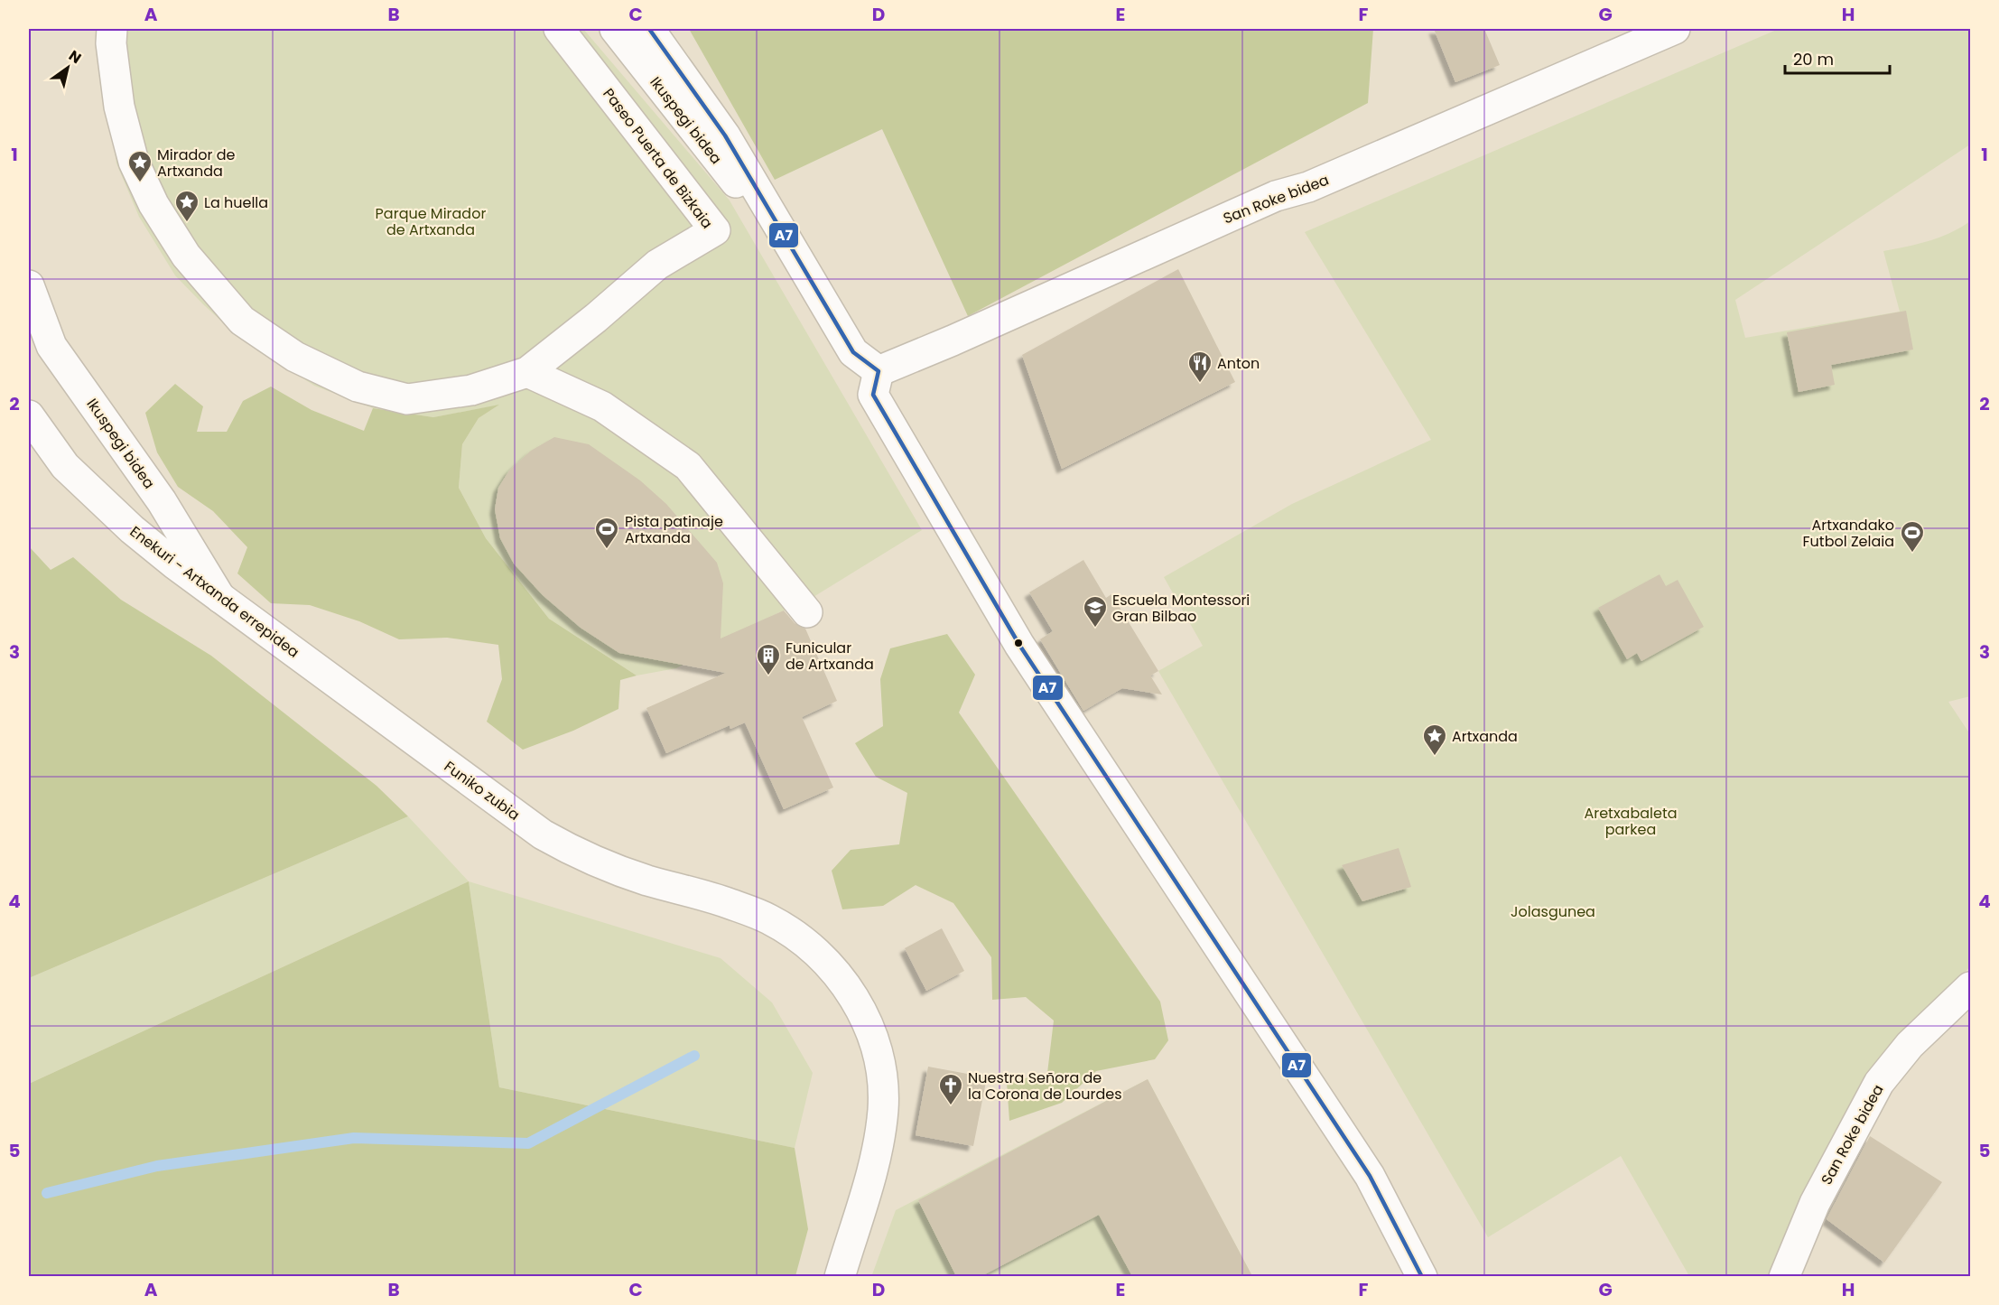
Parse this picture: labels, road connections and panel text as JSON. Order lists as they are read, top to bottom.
{
  "streets": {
    "street": [
      "Ikuspegi bidea",
      "Paseo Puerta de Bizkaia",
      "San Roke bidea",
      "Enekuri - Artxanda errepidea",
      "Funiko zubia"
    ]
  },
  "crossings": [
    ["Ikuspegi bidea", "Enekuri - Artxanda errepidea"],
    ["Enekuri - Artxanda errepidea", "Funiko zubia"]
  ],
  "parks": ["Parque Mirador de Artxanda", "Aretxabaleta parkea", "Jolasgunea"],
  "places": {
    "place": ["Mirador de Artxanda", "La huella", "Artxanda"],
    "restaurant": ["Anton"],
    "sports": ["Pista patinaje Artxanda", "Artxandako Futbol Zelaia"],
    "school or university": ["Escuela Montessori Gran Bilbao"],
    "building": ["Funicular de Artxanda"],
    "church": ["Nuestra Señora de la Corona de Lourdes"]
  },
  "lines": ["transit line A7"],
  "scale_bar": "20 m",
  "north": "top right",
  "grid": {
    "columns": [
      "A",
      "B",
      "C",
      "D",
      "E",
      "F",
      "G",
      "H"
    ],
    "rows": [
      "1",
      "2",
      "3",
      "4",
      "5"
    ]
  }
}
